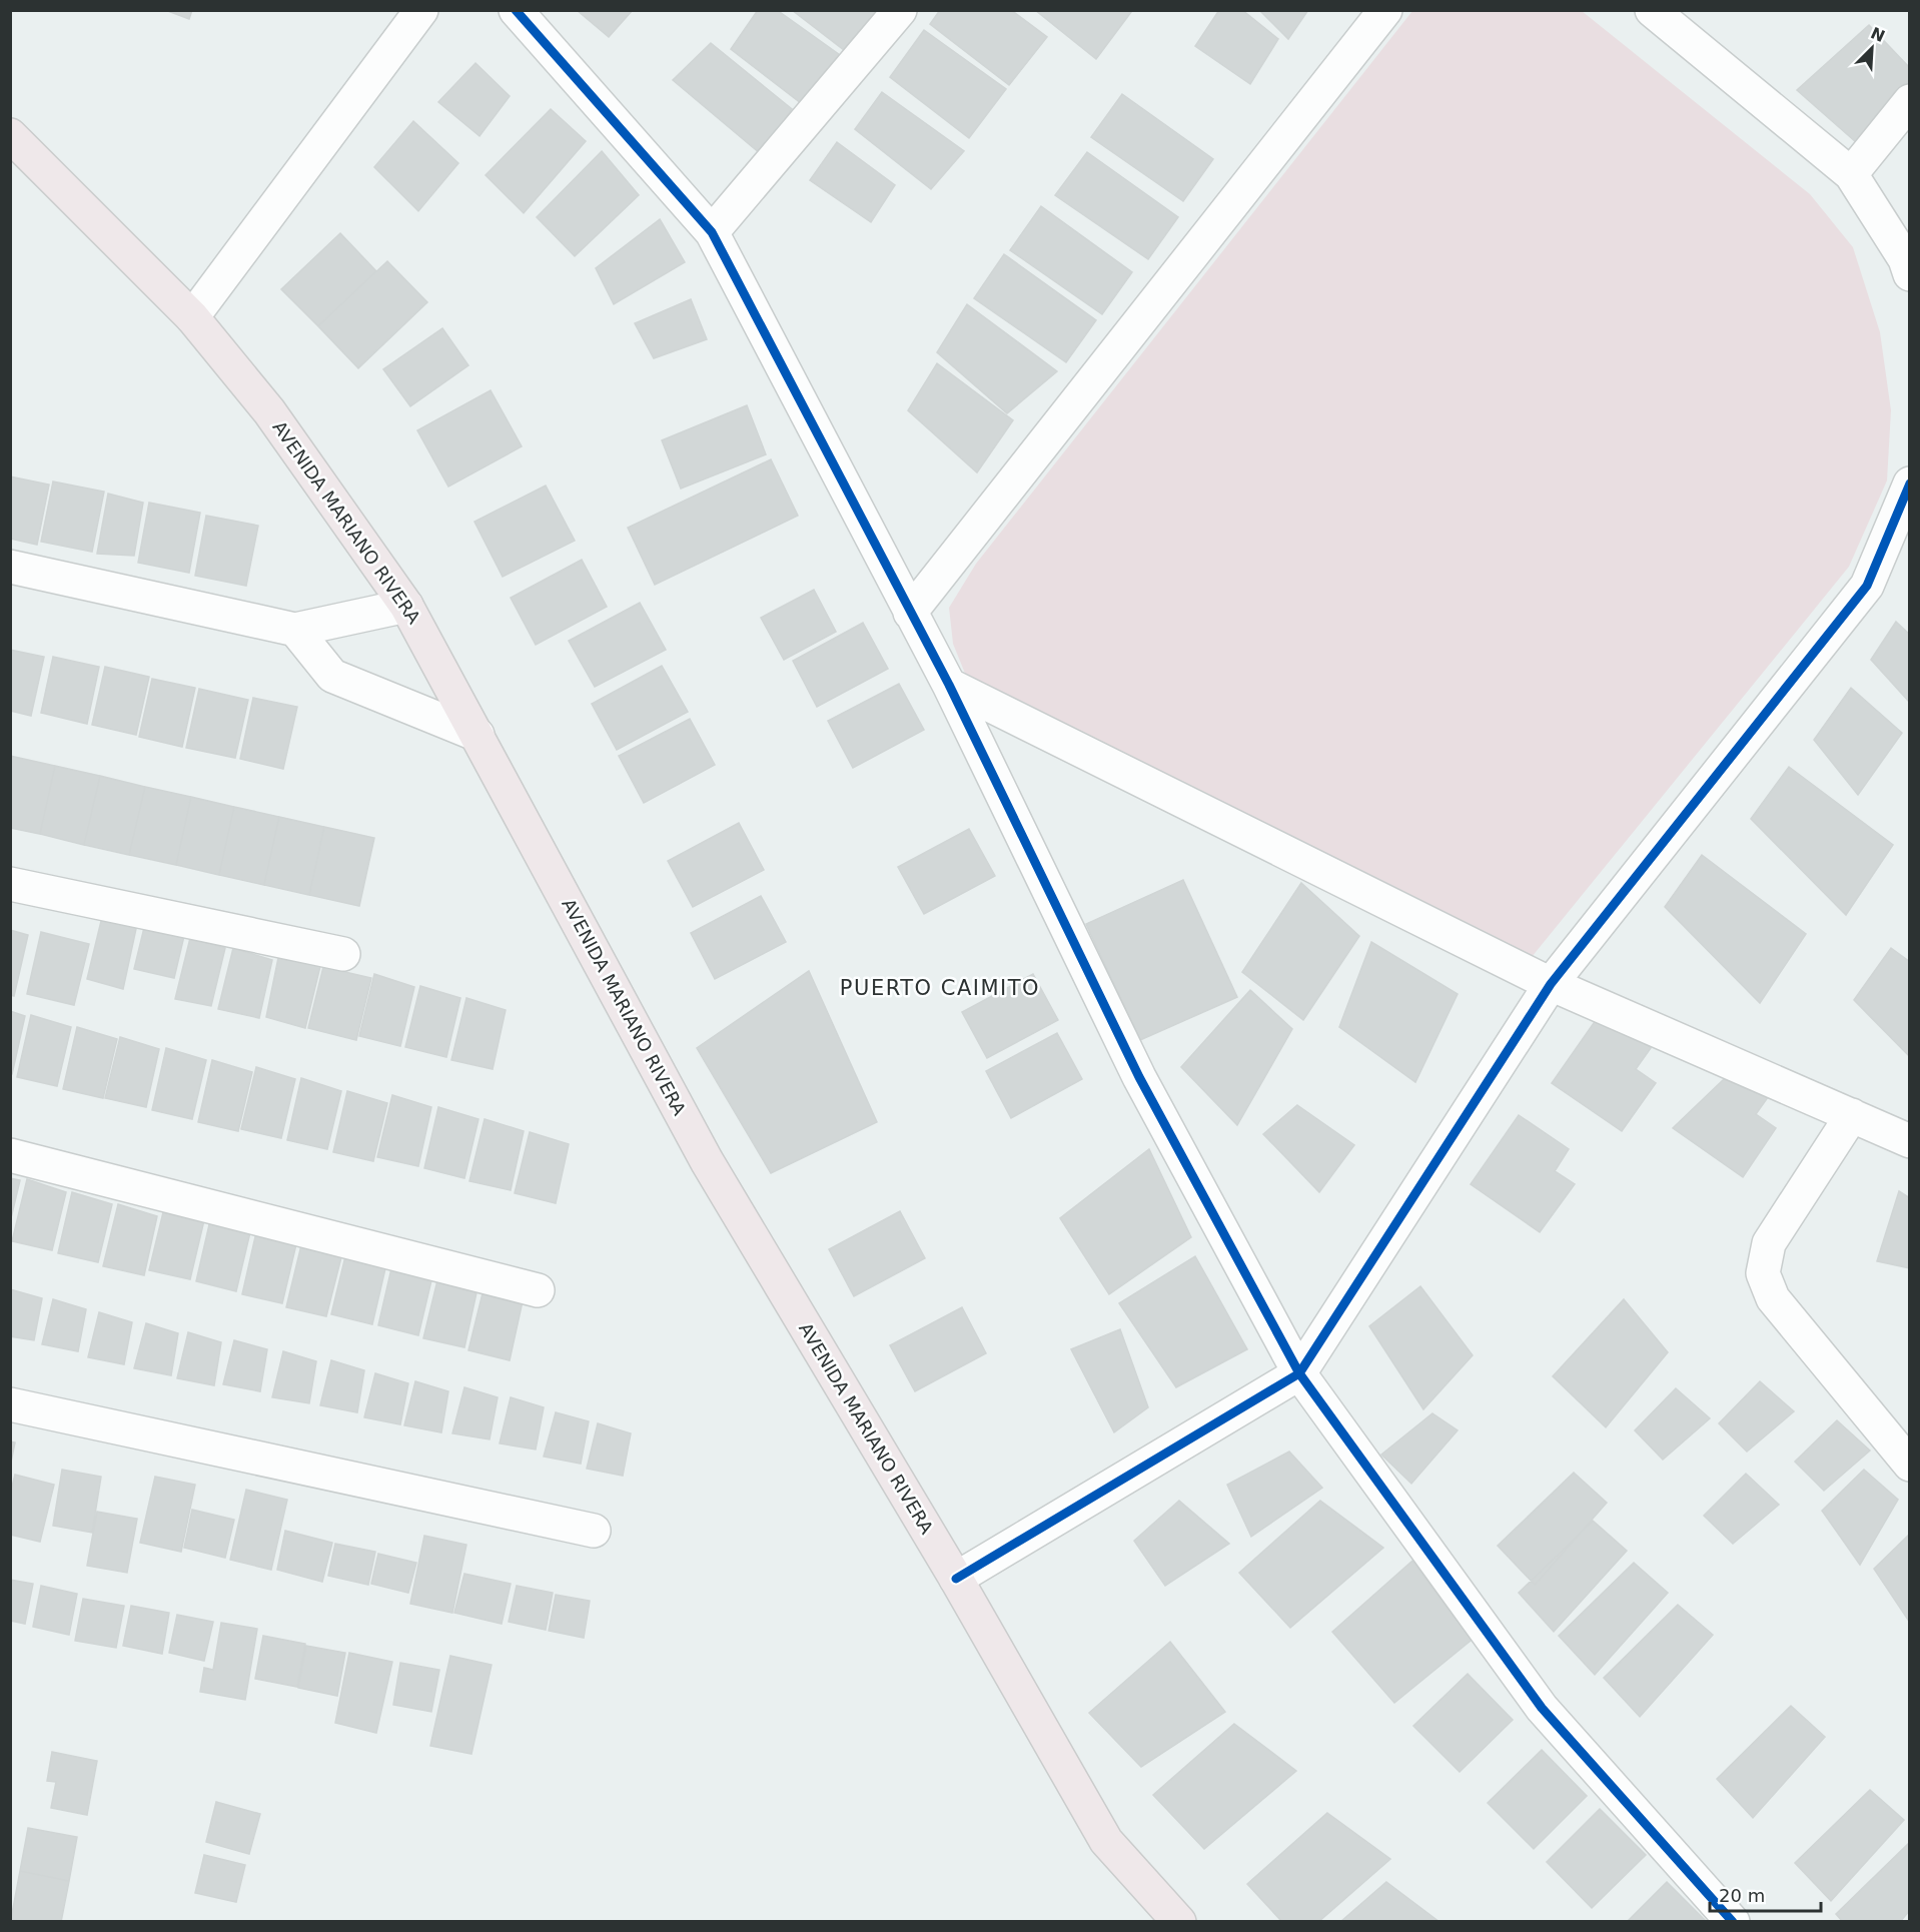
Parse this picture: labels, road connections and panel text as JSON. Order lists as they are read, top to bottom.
{
  "streets": {
    "main road": ["AVENIDA MARIANO RIVERA"]
  },
  "districts": ["PUERTO CAIMITO"],
  "scale_bar": "20 m",
  "north": "top right"
}
